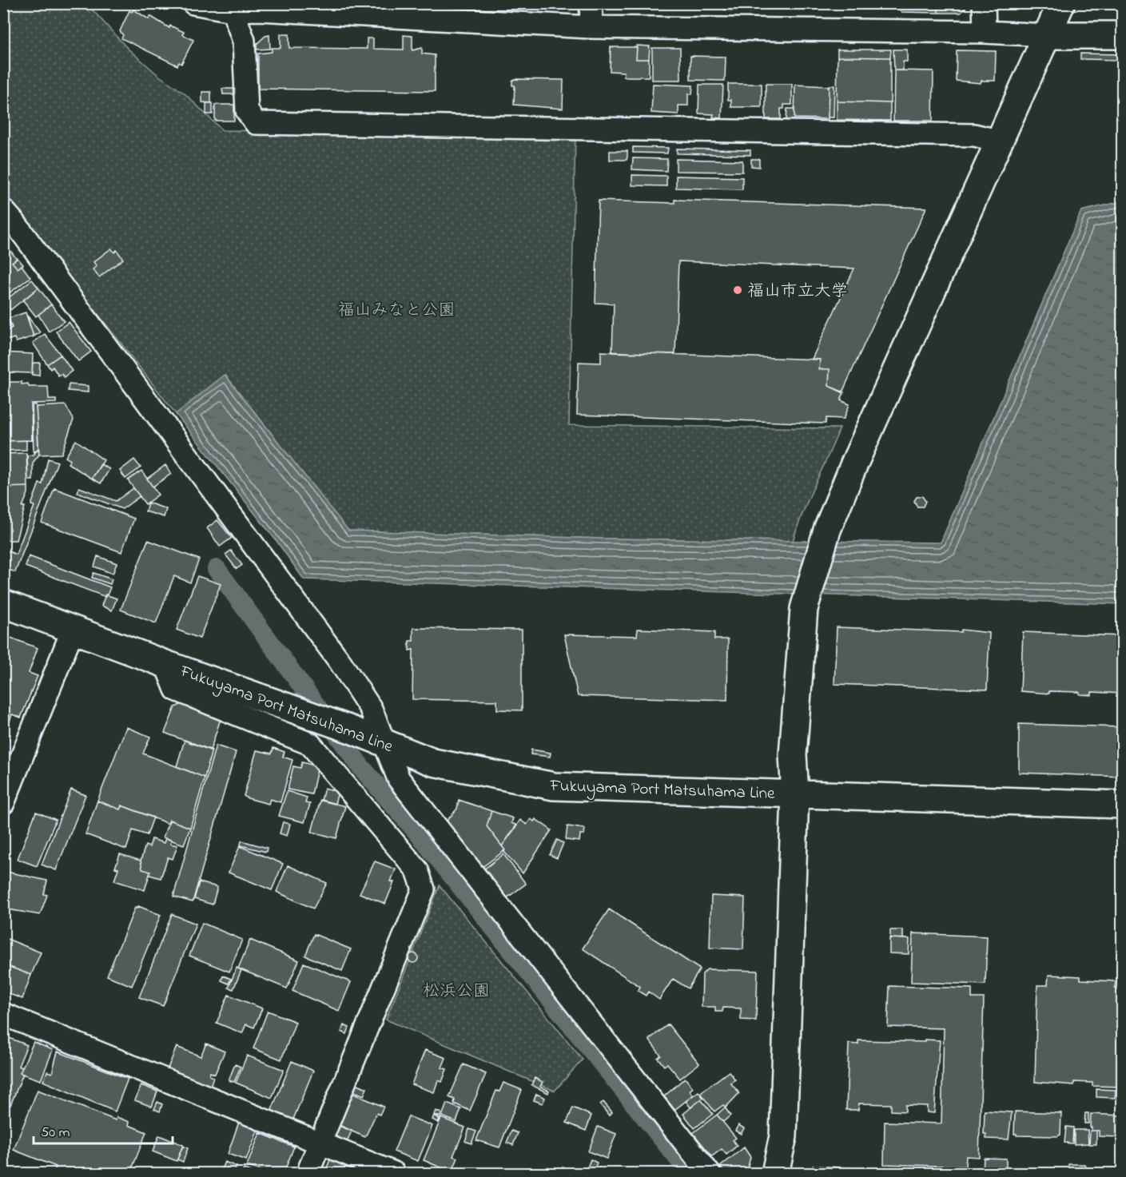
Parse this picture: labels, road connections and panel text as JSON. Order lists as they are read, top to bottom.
{
  "streets": {
    "street": ["Fukuyama Port Matsuhama Line"]
  },
  "parks": ["福山みなと公園", "松浜公園"],
  "places": ["福山市立大学"],
  "scale_bar": "50 m"
}
